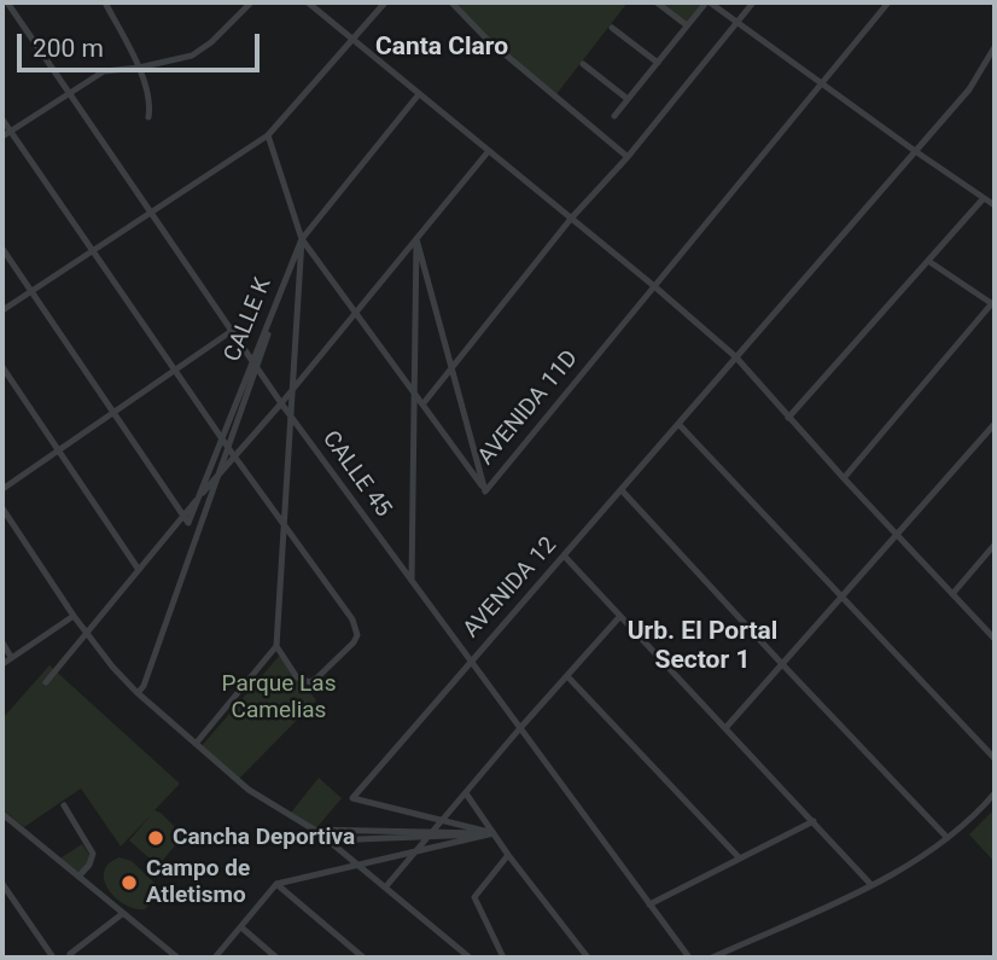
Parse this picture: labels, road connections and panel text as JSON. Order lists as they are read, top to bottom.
{
  "streets": {
    "street": [
      "CALLE K",
      "AVENIDA 11D",
      "CALLE 45",
      "AVENIDA 12"
    ]
  },
  "crossings": [
    ["CALLE 45", "AVENIDA 12"]
  ],
  "districts": ["Canta Claro", "Urb. El Portal Sector 1"],
  "parks": ["Parque Las Camelias"],
  "places": ["Cancha Deportiva", "Campo de Atletismo"],
  "scale_bar": "200 m"
}
